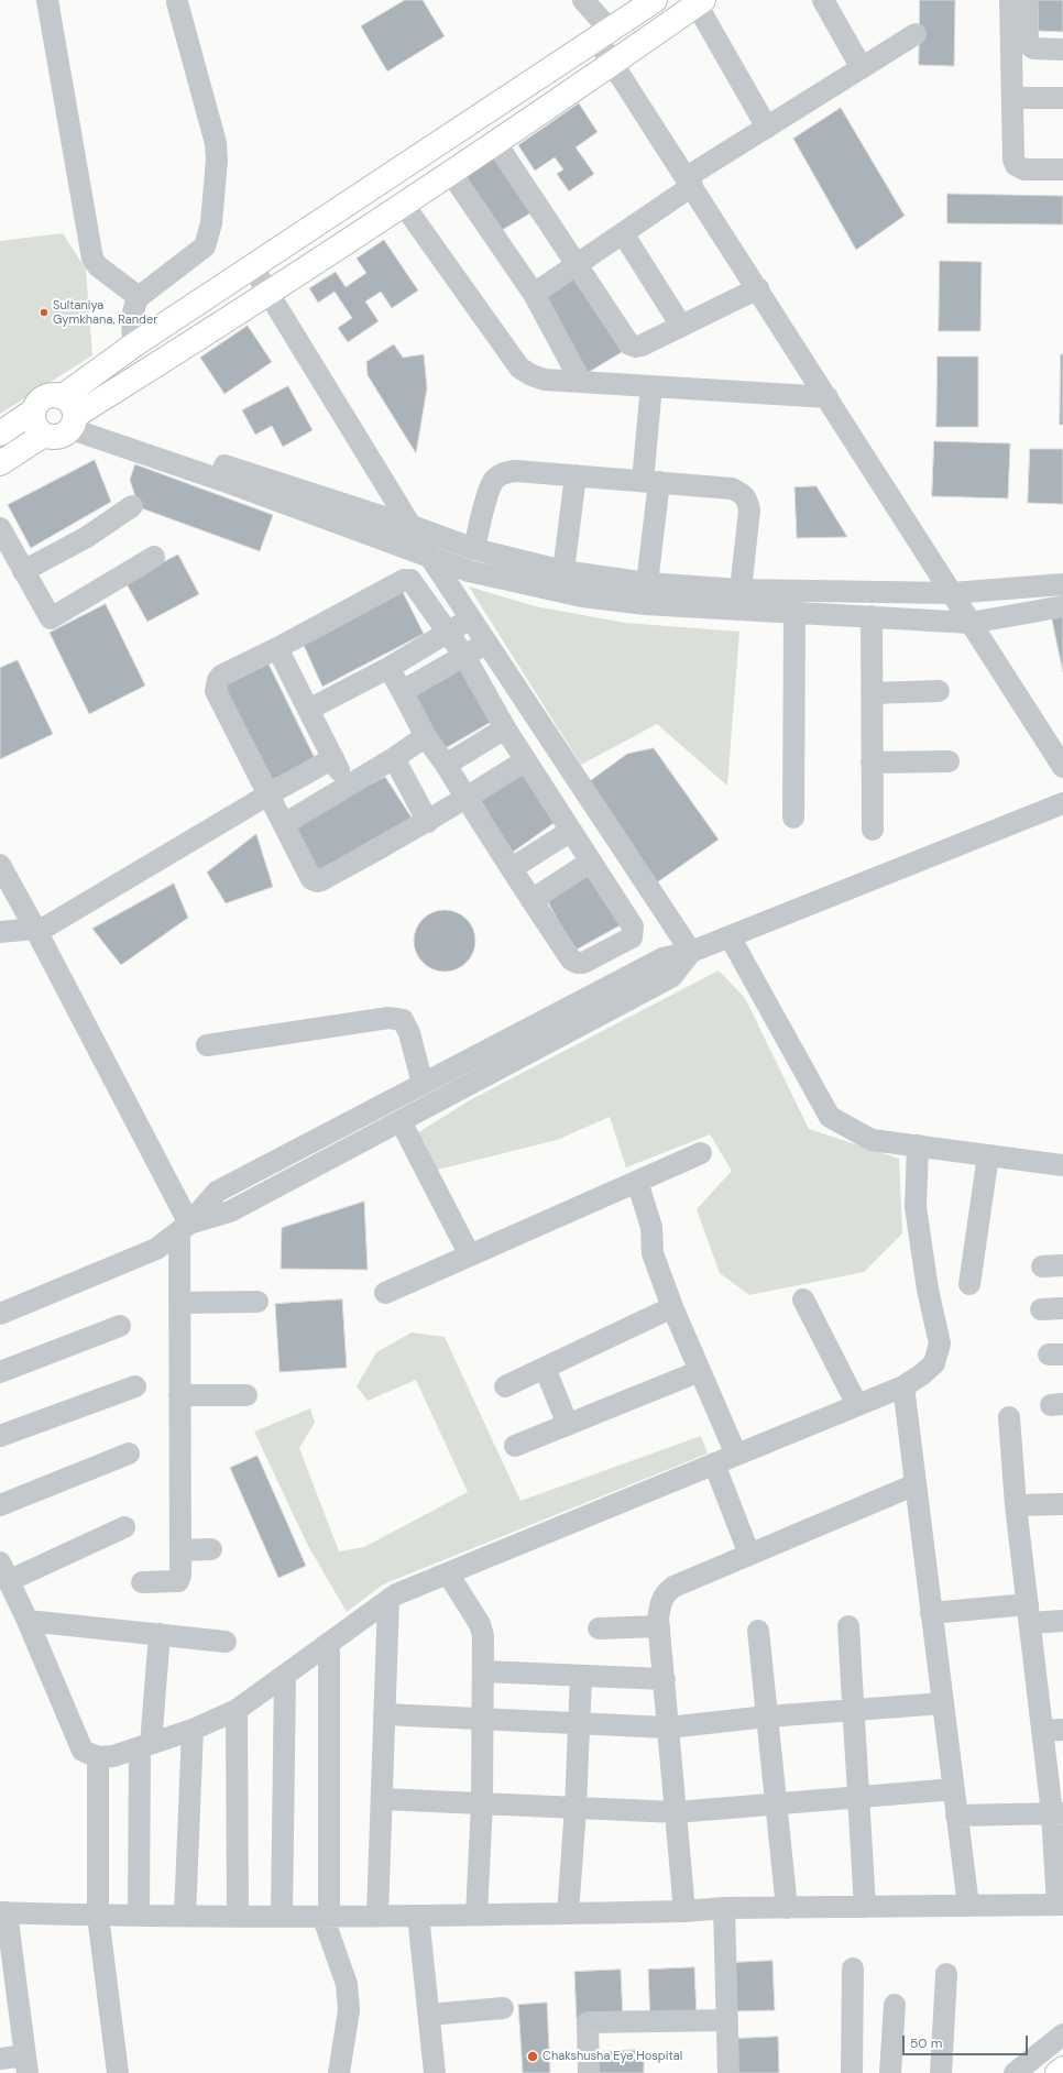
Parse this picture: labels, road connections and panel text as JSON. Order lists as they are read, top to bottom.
{
  "places": ["Sultaniya Gymkhana, Rander", "Chakshusha Eye Hospital"],
  "scale_bar": "50 m"
}
